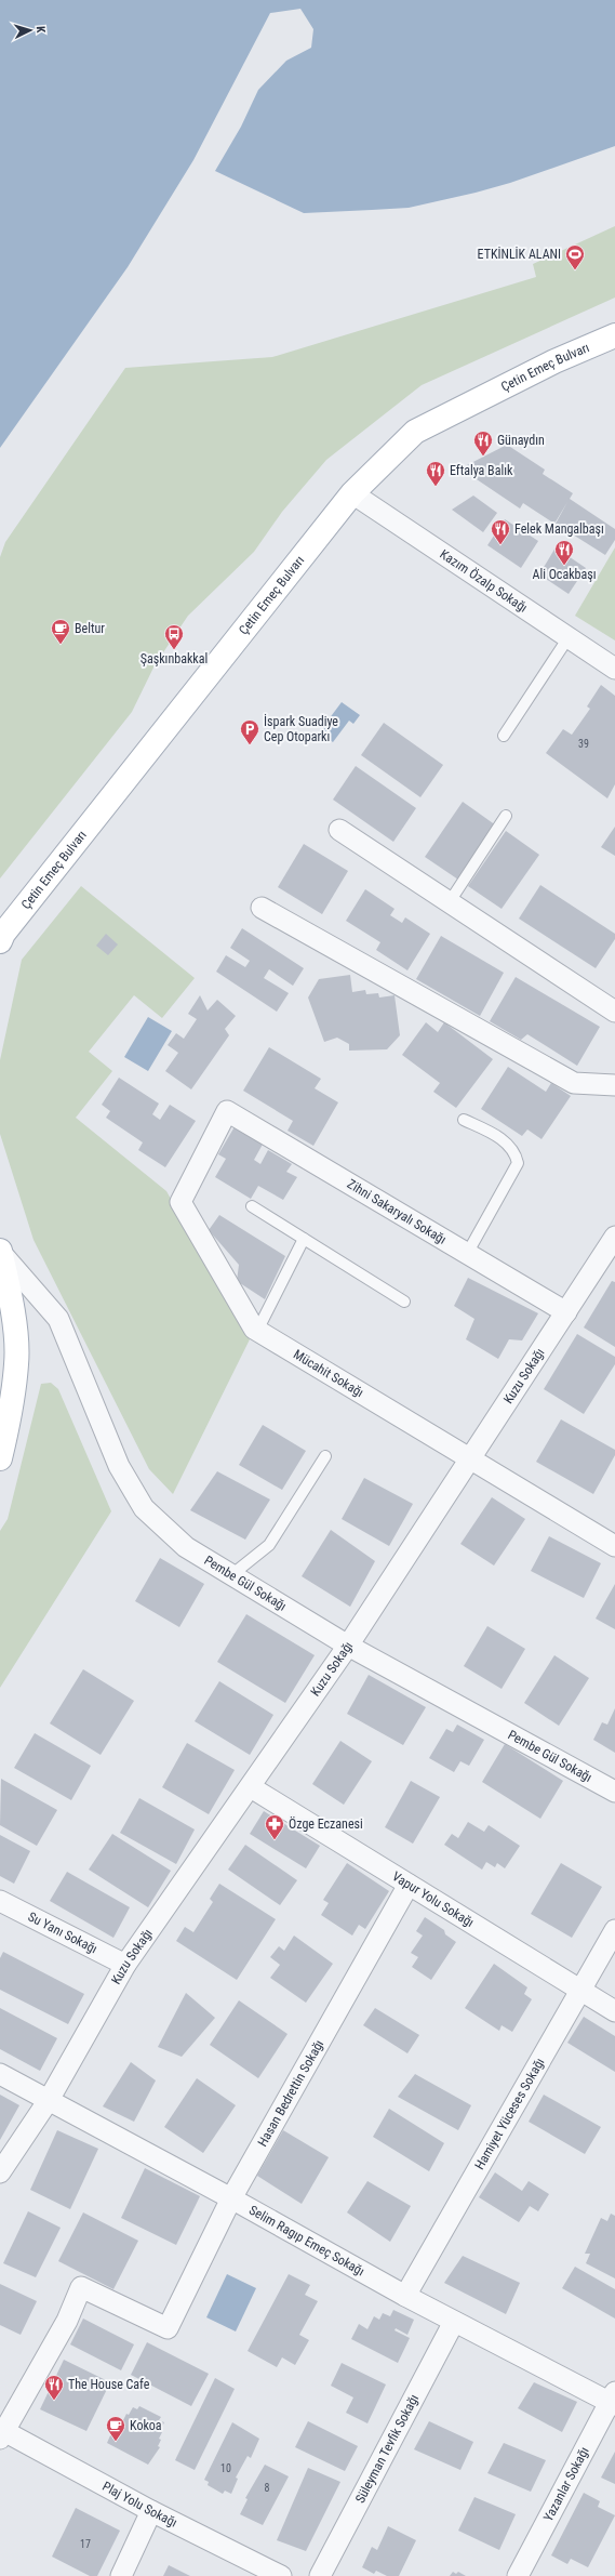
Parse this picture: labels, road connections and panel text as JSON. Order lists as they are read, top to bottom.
{
  "streets": {
    "main road": ["Çetin Emeç Bulvarı"],
    "street": [
      "Kazım Özalp Sokağı",
      "Zihni Sakaryalı Sokağı",
      "Mücahit Sokağı",
      "Kuzu Sokağı",
      "Pembe Gül Sokağı",
      "Vapur Yolu Sokağı",
      "Su Yanı Sokağı",
      "Hasan Bedrettin Sokağı",
      "Hamiyet Yüceses Sokağı",
      "Selim Ragıp Emeç Sokağı",
      "Süleyman Tevfik Sokağı",
      "Yazanlar Sokağı",
      "Plaj Yolu Sokağı"
    ]
  },
  "crossings": [
    ["Çetin Emeç Bulvarı", "Kazım Özalp Sokağı"],
    ["Zihni Sakaryalı Sokağı", "Mücahit Sokağı"],
    ["Zihni Sakaryalı Sokağı", "Kuzu Sokağı"],
    ["Mücahit Sokağı", "Kuzu Sokağı"],
    ["Kuzu Sokağı", "Pembe Gül Sokağı"],
    ["Kuzu Sokağı", "Vapur Yolu Sokağı"],
    ["Kuzu Sokağı", "Su Yanı Sokağı"],
    ["Kuzu Sokağı", "Selim Ragıp Emeç Sokağı"],
    ["Vapur Yolu Sokağı", "Hasan Bedrettin Sokağı"],
    ["Vapur Yolu Sokağı", "Hamiyet Yüceses Sokağı"],
    ["Hasan Bedrettin Sokağı", "Selim Ragıp Emeç Sokağı"],
    ["Hasan Bedrettin Sokağı", "Plaj Yolu Sokağı"],
    ["Hamiyet Yüceses Sokağı", "Selim Ragıp Emeç Sokağı"],
    ["Selim Ragıp Emeç Sokağı", "Süleyman Tevfik Sokağı"],
    ["Selim Ragıp Emeç Sokağı", "Yazanlar Sokağı"]
  ],
  "places": {
    "sports": ["ETKİNLİK ALANI"],
    "restaurant": [
      "Günaydın",
      "Eftalya Balık",
      "Felek Mangalbaşı",
      "Ali Ocakbaşı",
      "The House Cafe"
    ],
    "cafe": ["Beltur", "Kokoa"],
    "bus stop": ["Şaşkınbakkal"],
    "parking": ["İspark Suadiye Cep Otoparkı"],
    "pharmacy": ["Özge Eczanesi"]
  },
  "house_numbers": [
    "39",
    "10",
    "8",
    "17"
  ],
  "north": "right"
}
